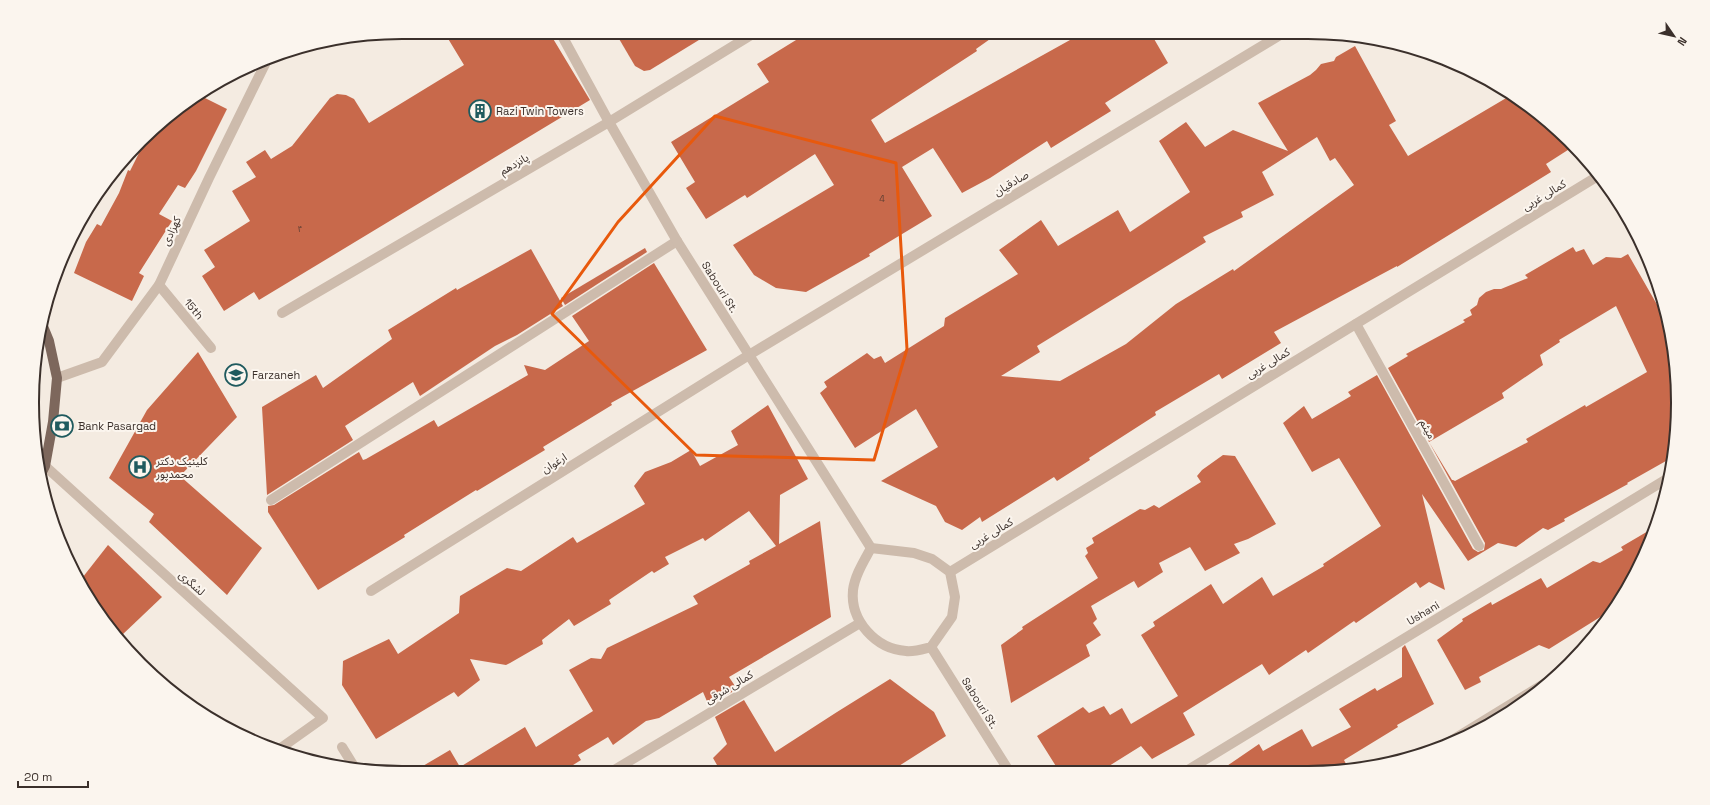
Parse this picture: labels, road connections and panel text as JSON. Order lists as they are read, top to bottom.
{
  "streets": {
    "street": [
      "پانزدهم",
      "صادقیان",
      "کمالی غربی",
      "کهزادی",
      "Sabouri St.",
      "15th",
      "میثم",
      "ارغوان",
      "لشگری",
      "Ushani",
      "کمالی شرقی"
    ]
  },
  "crossings": [
    ["پانزدهم", "Sabouri St."],
    ["صادقیان", "Sabouri St."],
    ["صادقیان", "ارغوان"],
    ["کمالی غربی", "Sabouri St."],
    ["کمالی غربی", "میثم"],
    ["کمالی غربی", "کمالی شرقی"],
    ["کهزادی", "15th"],
    ["Sabouri St.", "ارغوان"],
    ["Sabouri St.", "کمالی شرقی"]
  ],
  "places": {
    "building": ["Razi Twin Towers"],
    "school or university": ["Farzaneh"],
    "bank": ["Bank Pasargad"],
    "hospital": ["کلینیک دکتر محمدپور"]
  },
  "house_numbers": ["4", "۴"],
  "scale_bar": "20 m",
  "north": "bottom right"
}
